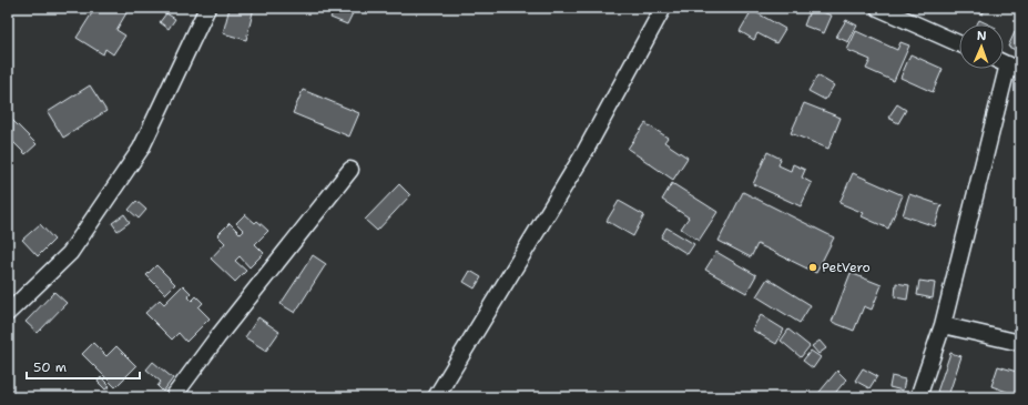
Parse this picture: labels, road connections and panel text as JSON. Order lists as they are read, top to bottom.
{
  "places": ["PetVero"],
  "scale_bar": "50 m",
  "north": "top"
}
